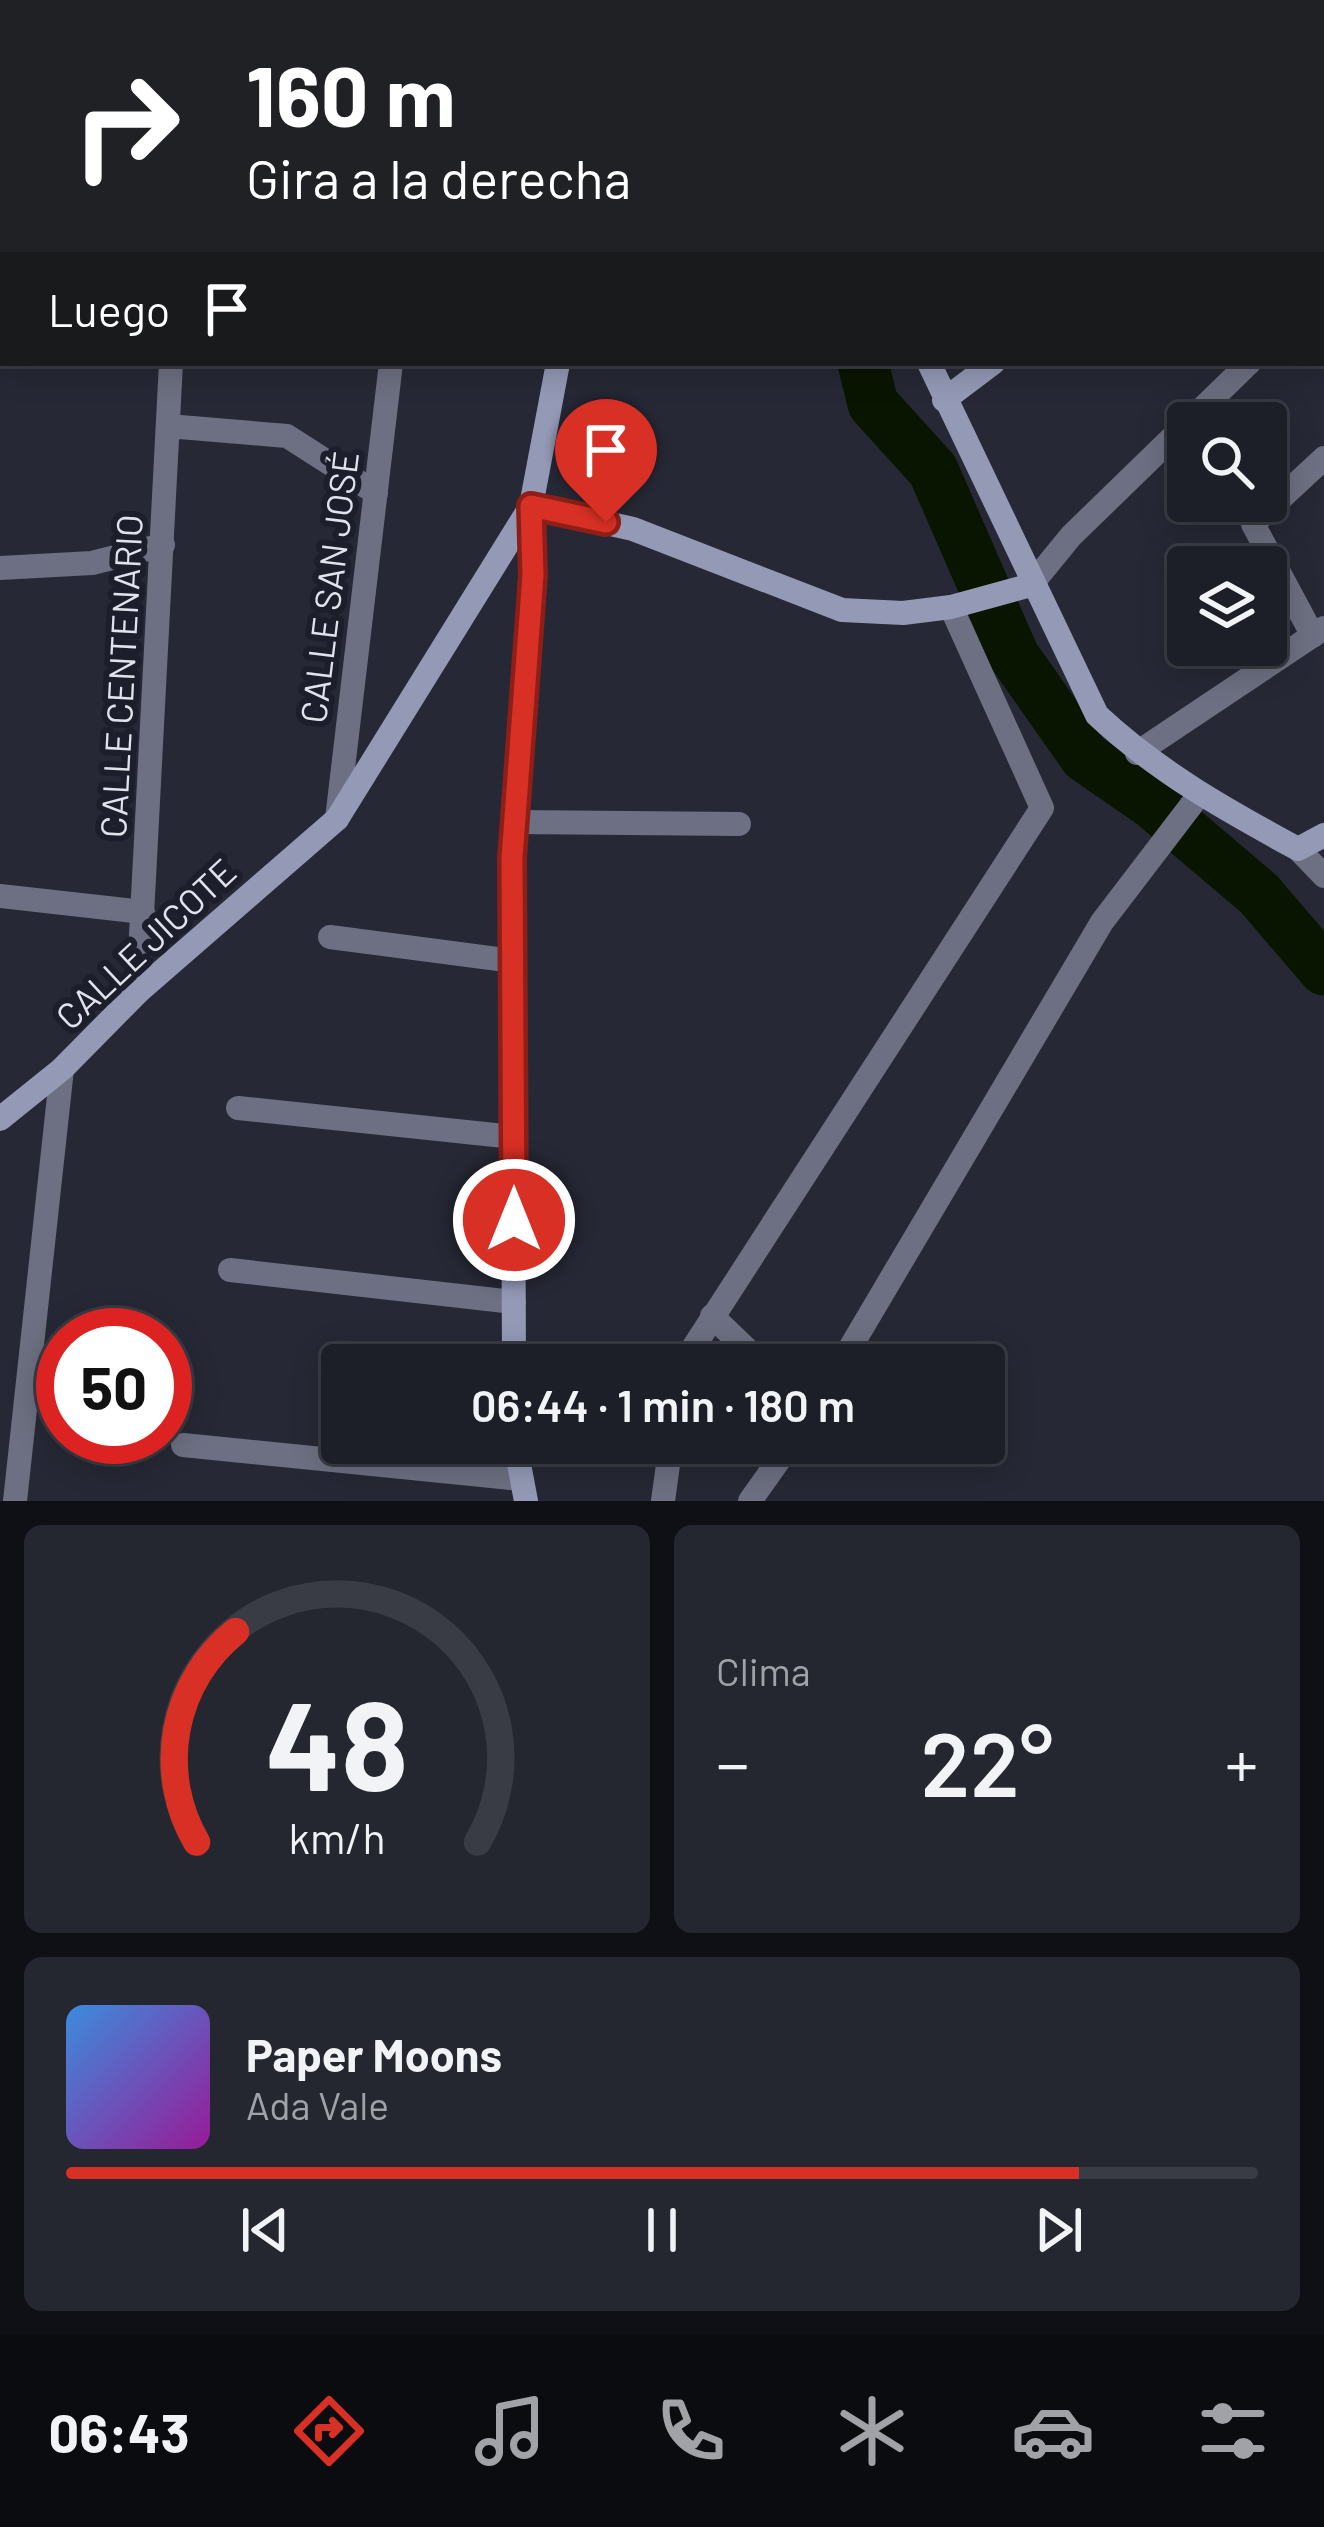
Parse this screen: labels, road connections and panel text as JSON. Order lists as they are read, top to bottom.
{
  "streets": {
    "main road": ["CALLE JICOTE"],
    "street": ["CALLE SAN JOSÉ", "CALLE CENTENARIO"]
  },
  "crossings": [
    ["CALLE SAN JOSÉ", "CALLE JICOTE"],
    ["CALLE CENTENARIO", "CALLE JICOTE"]
  ],
  "page": {
    "turn": ["160 m", "Gira a la derecha"],
    "then": "Luego",
    "limit": "50",
    "trip": "06:44 · 1 min · 180 m",
    "tile": "Clima",
    "heat": ["−", "22°", "+"],
    "song": ["Paper Moons", "Ada Vale"],
    "tabs": "06:43",
    "gauge": ["48", "km/h"]
  }
}
